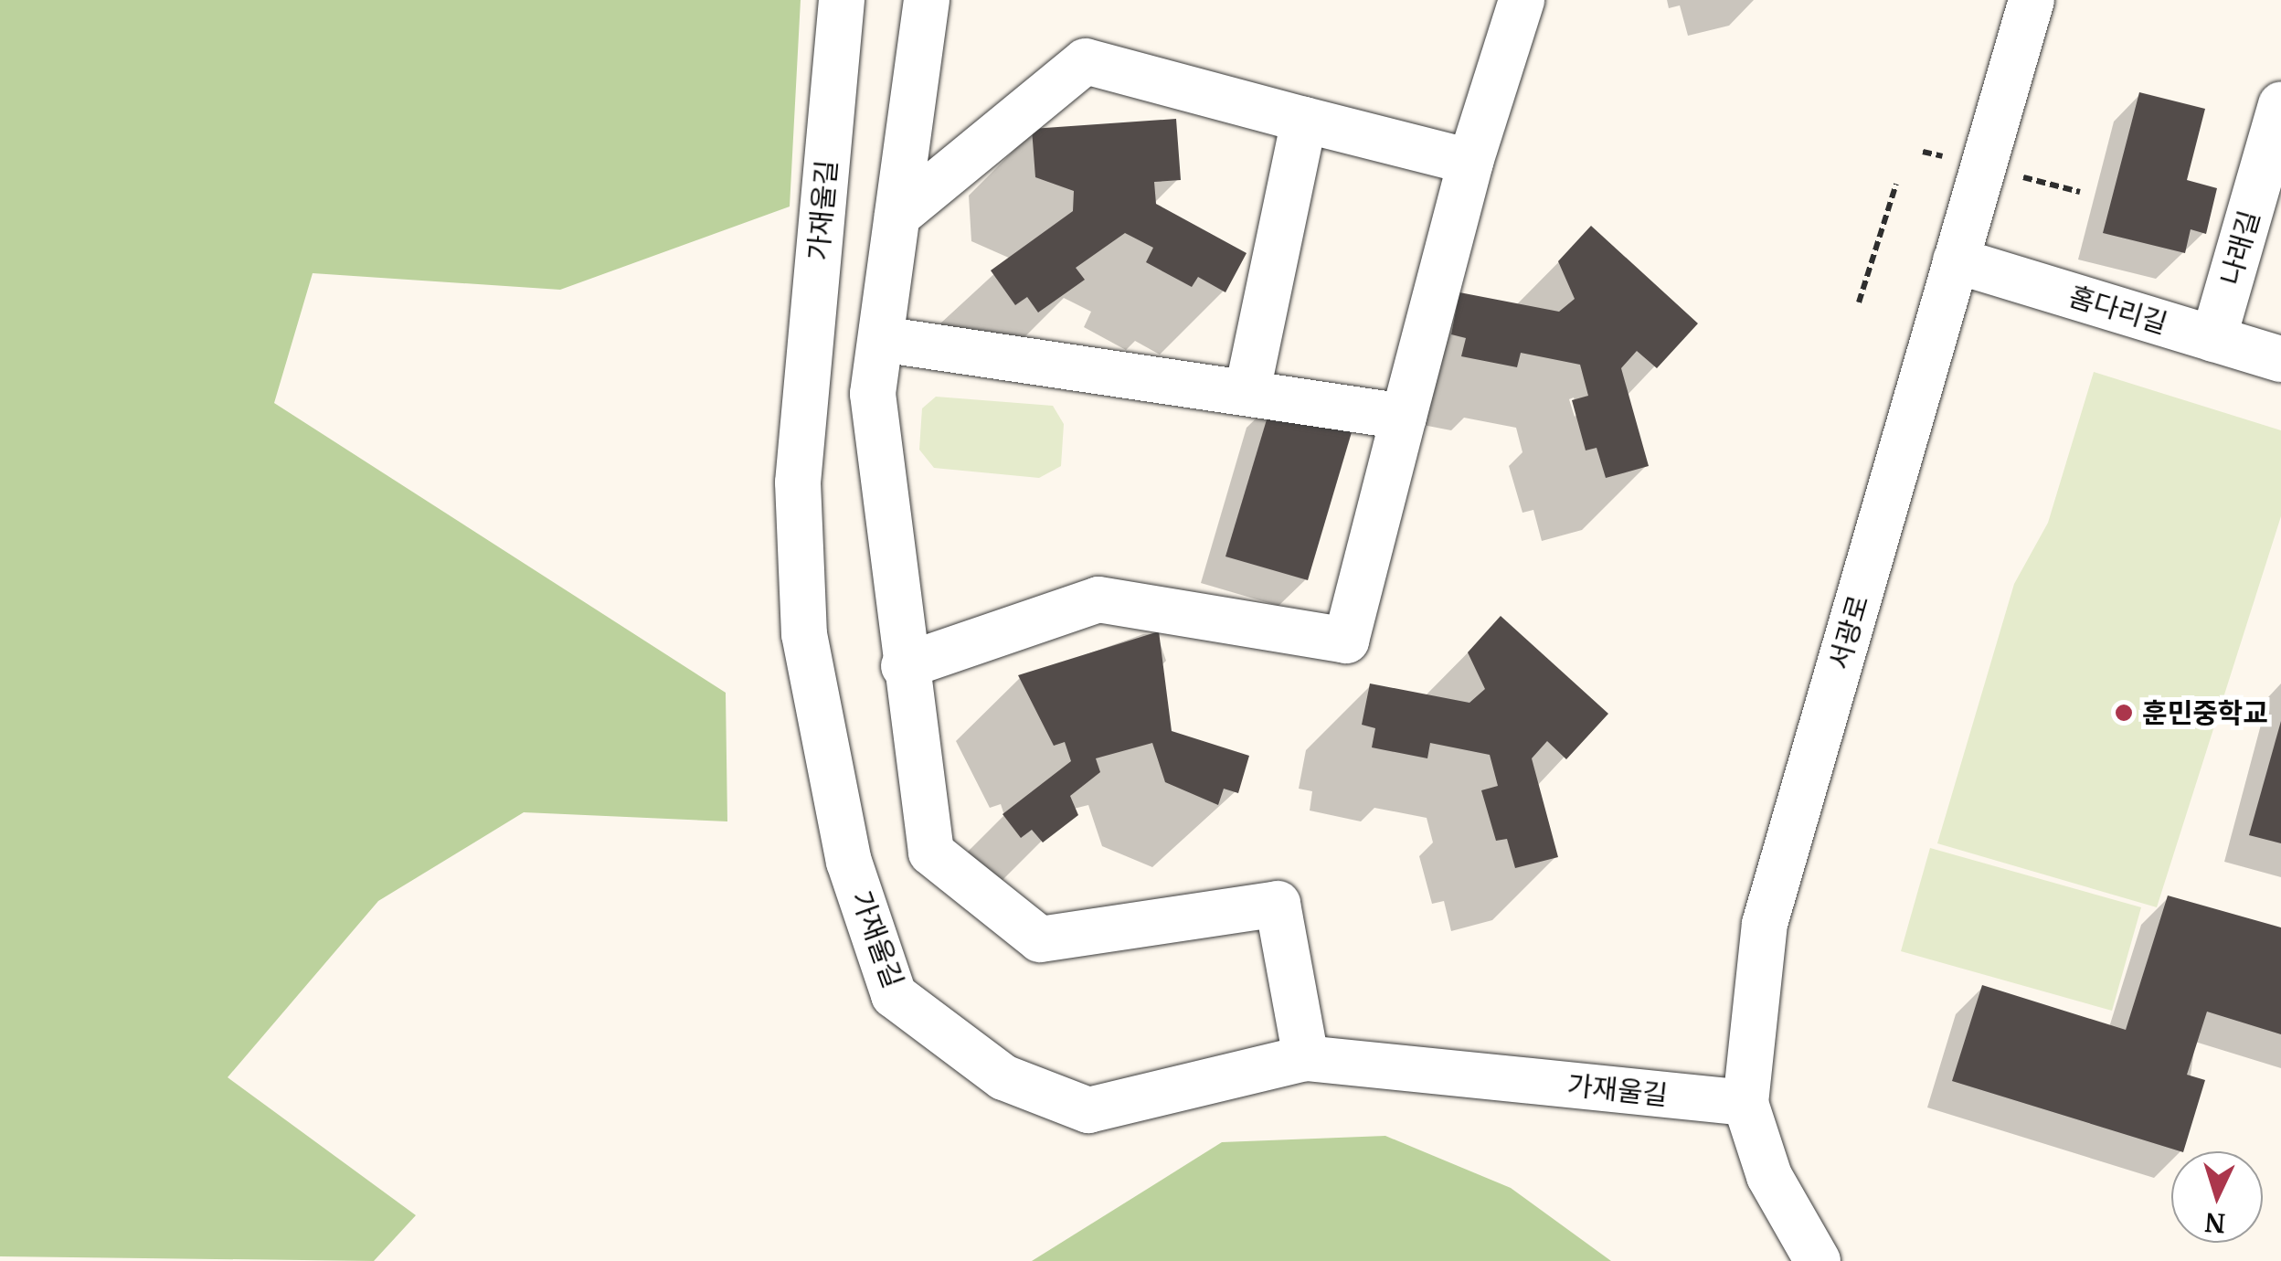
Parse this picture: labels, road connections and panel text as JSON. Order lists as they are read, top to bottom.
{
  "streets": {
    "street": [
      "가재울길",
      "나래길",
      "홈다리길",
      "서광로"
    ]
  },
  "crossings": [
    ["가재울길", "서광로"],
    ["나래길", "홈다리길"],
    ["홈다리길", "서광로"]
  ],
  "places": ["훈민중학교"],
  "north": "bottom"
}
